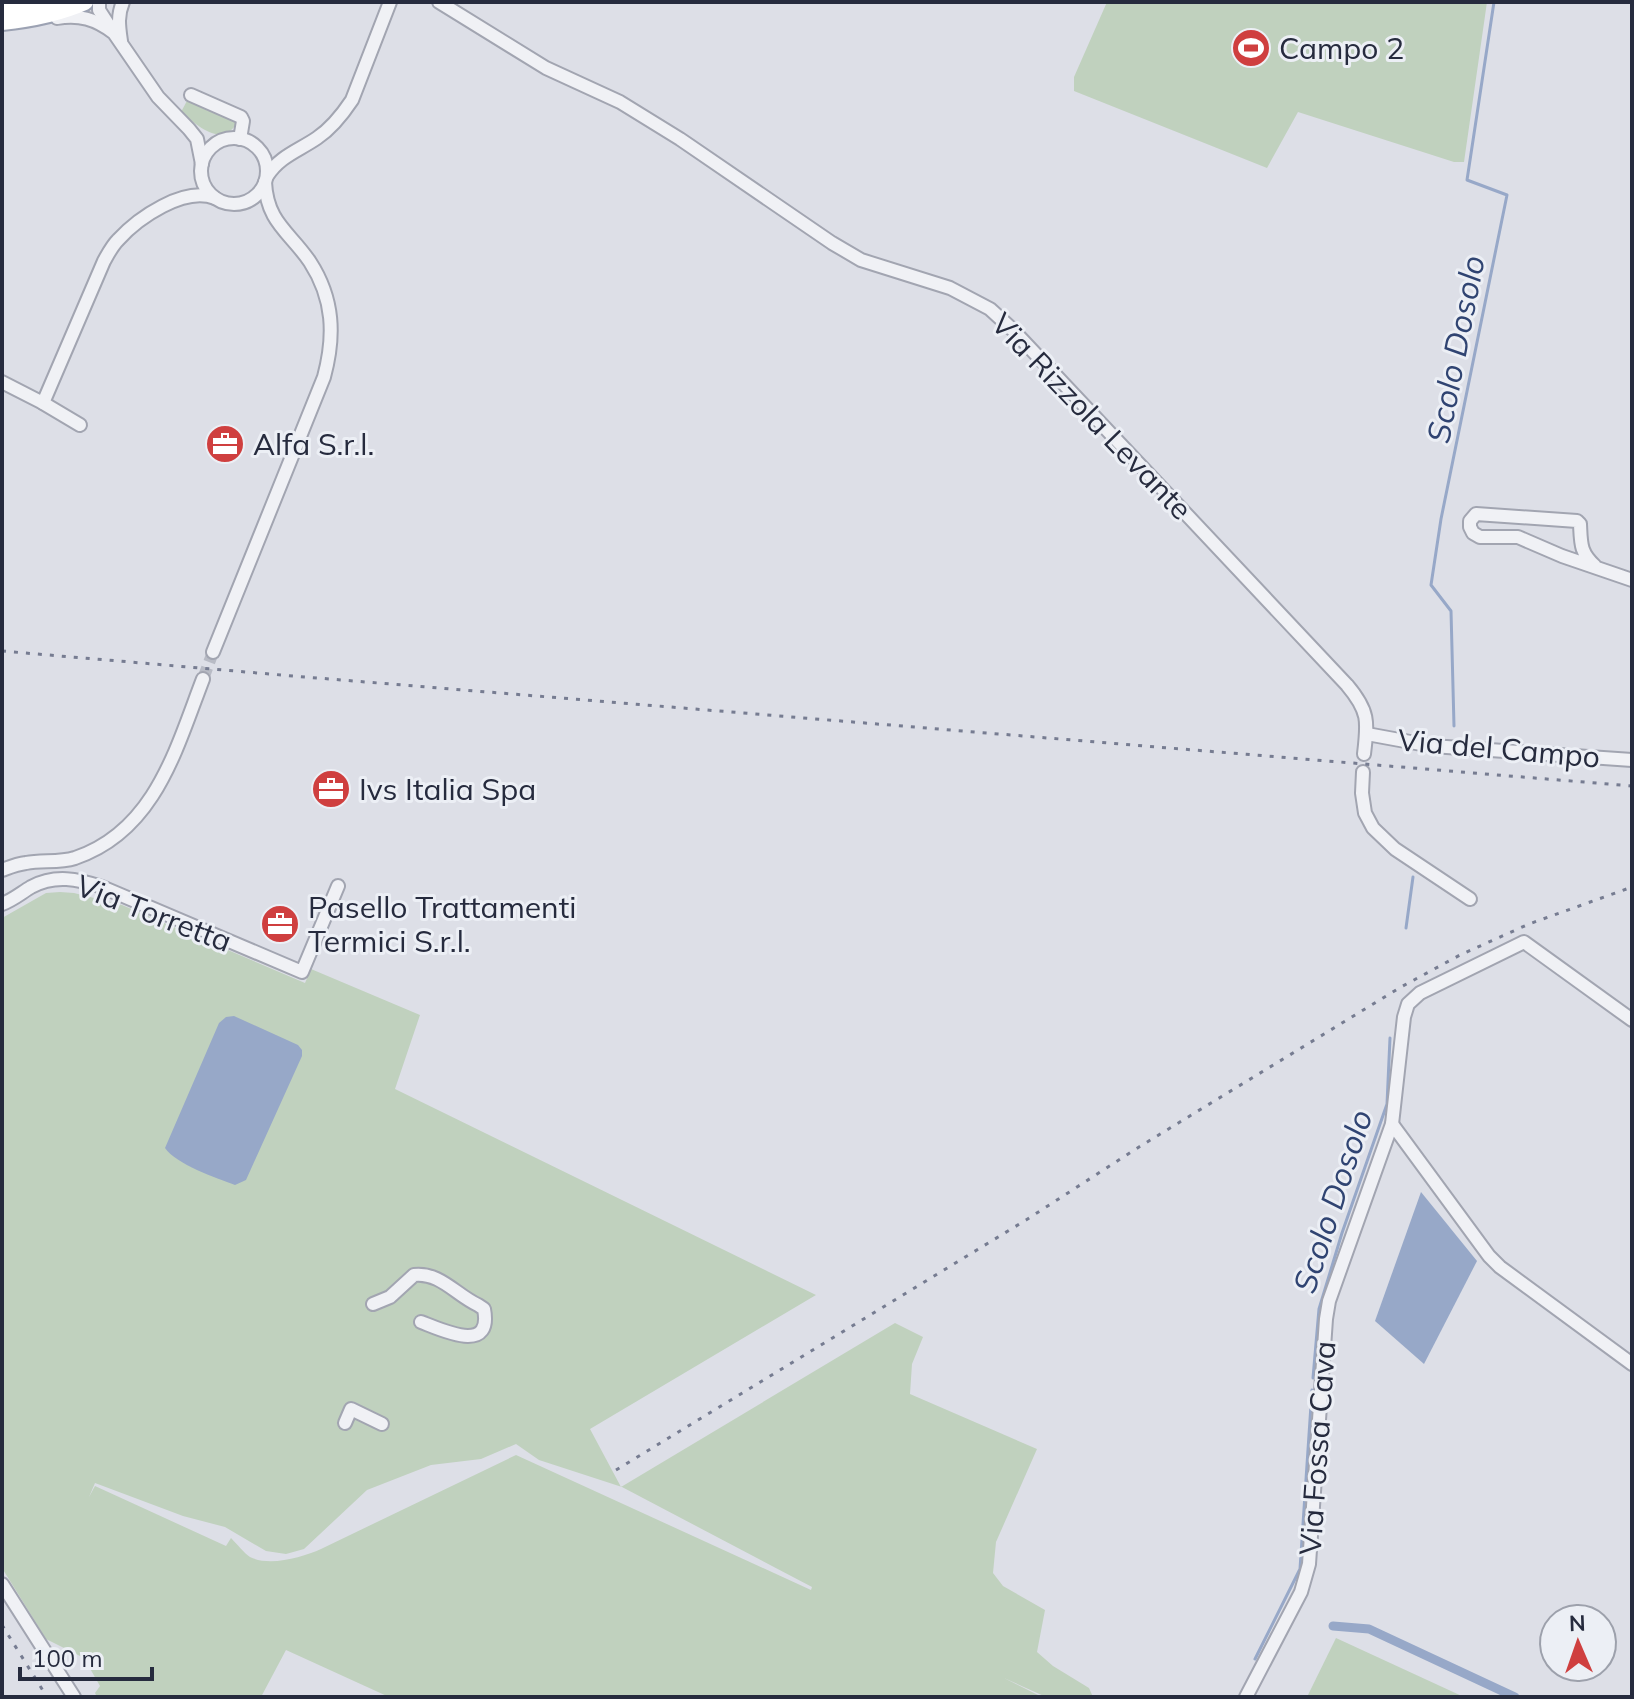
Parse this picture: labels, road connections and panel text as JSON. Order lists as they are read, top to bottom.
{
  "streets": {
    "street": [
      "Via Rizzola Levante",
      "Via del Campo",
      "Via Torretta",
      "Via Fossa Cava"
    ]
  },
  "crossings": [
    ["Via Rizzola Levante", "Via del Campo"]
  ],
  "water": ["Scolo Dosolo"],
  "places": {
    "sports": ["Campo 2"],
    "office": ["Alfa S.r.l.", "Ivs Italia Spa", "Pasello Trattamenti Termici S.r.l."]
  },
  "scale_bar": "100 m",
  "north": "top"
}
